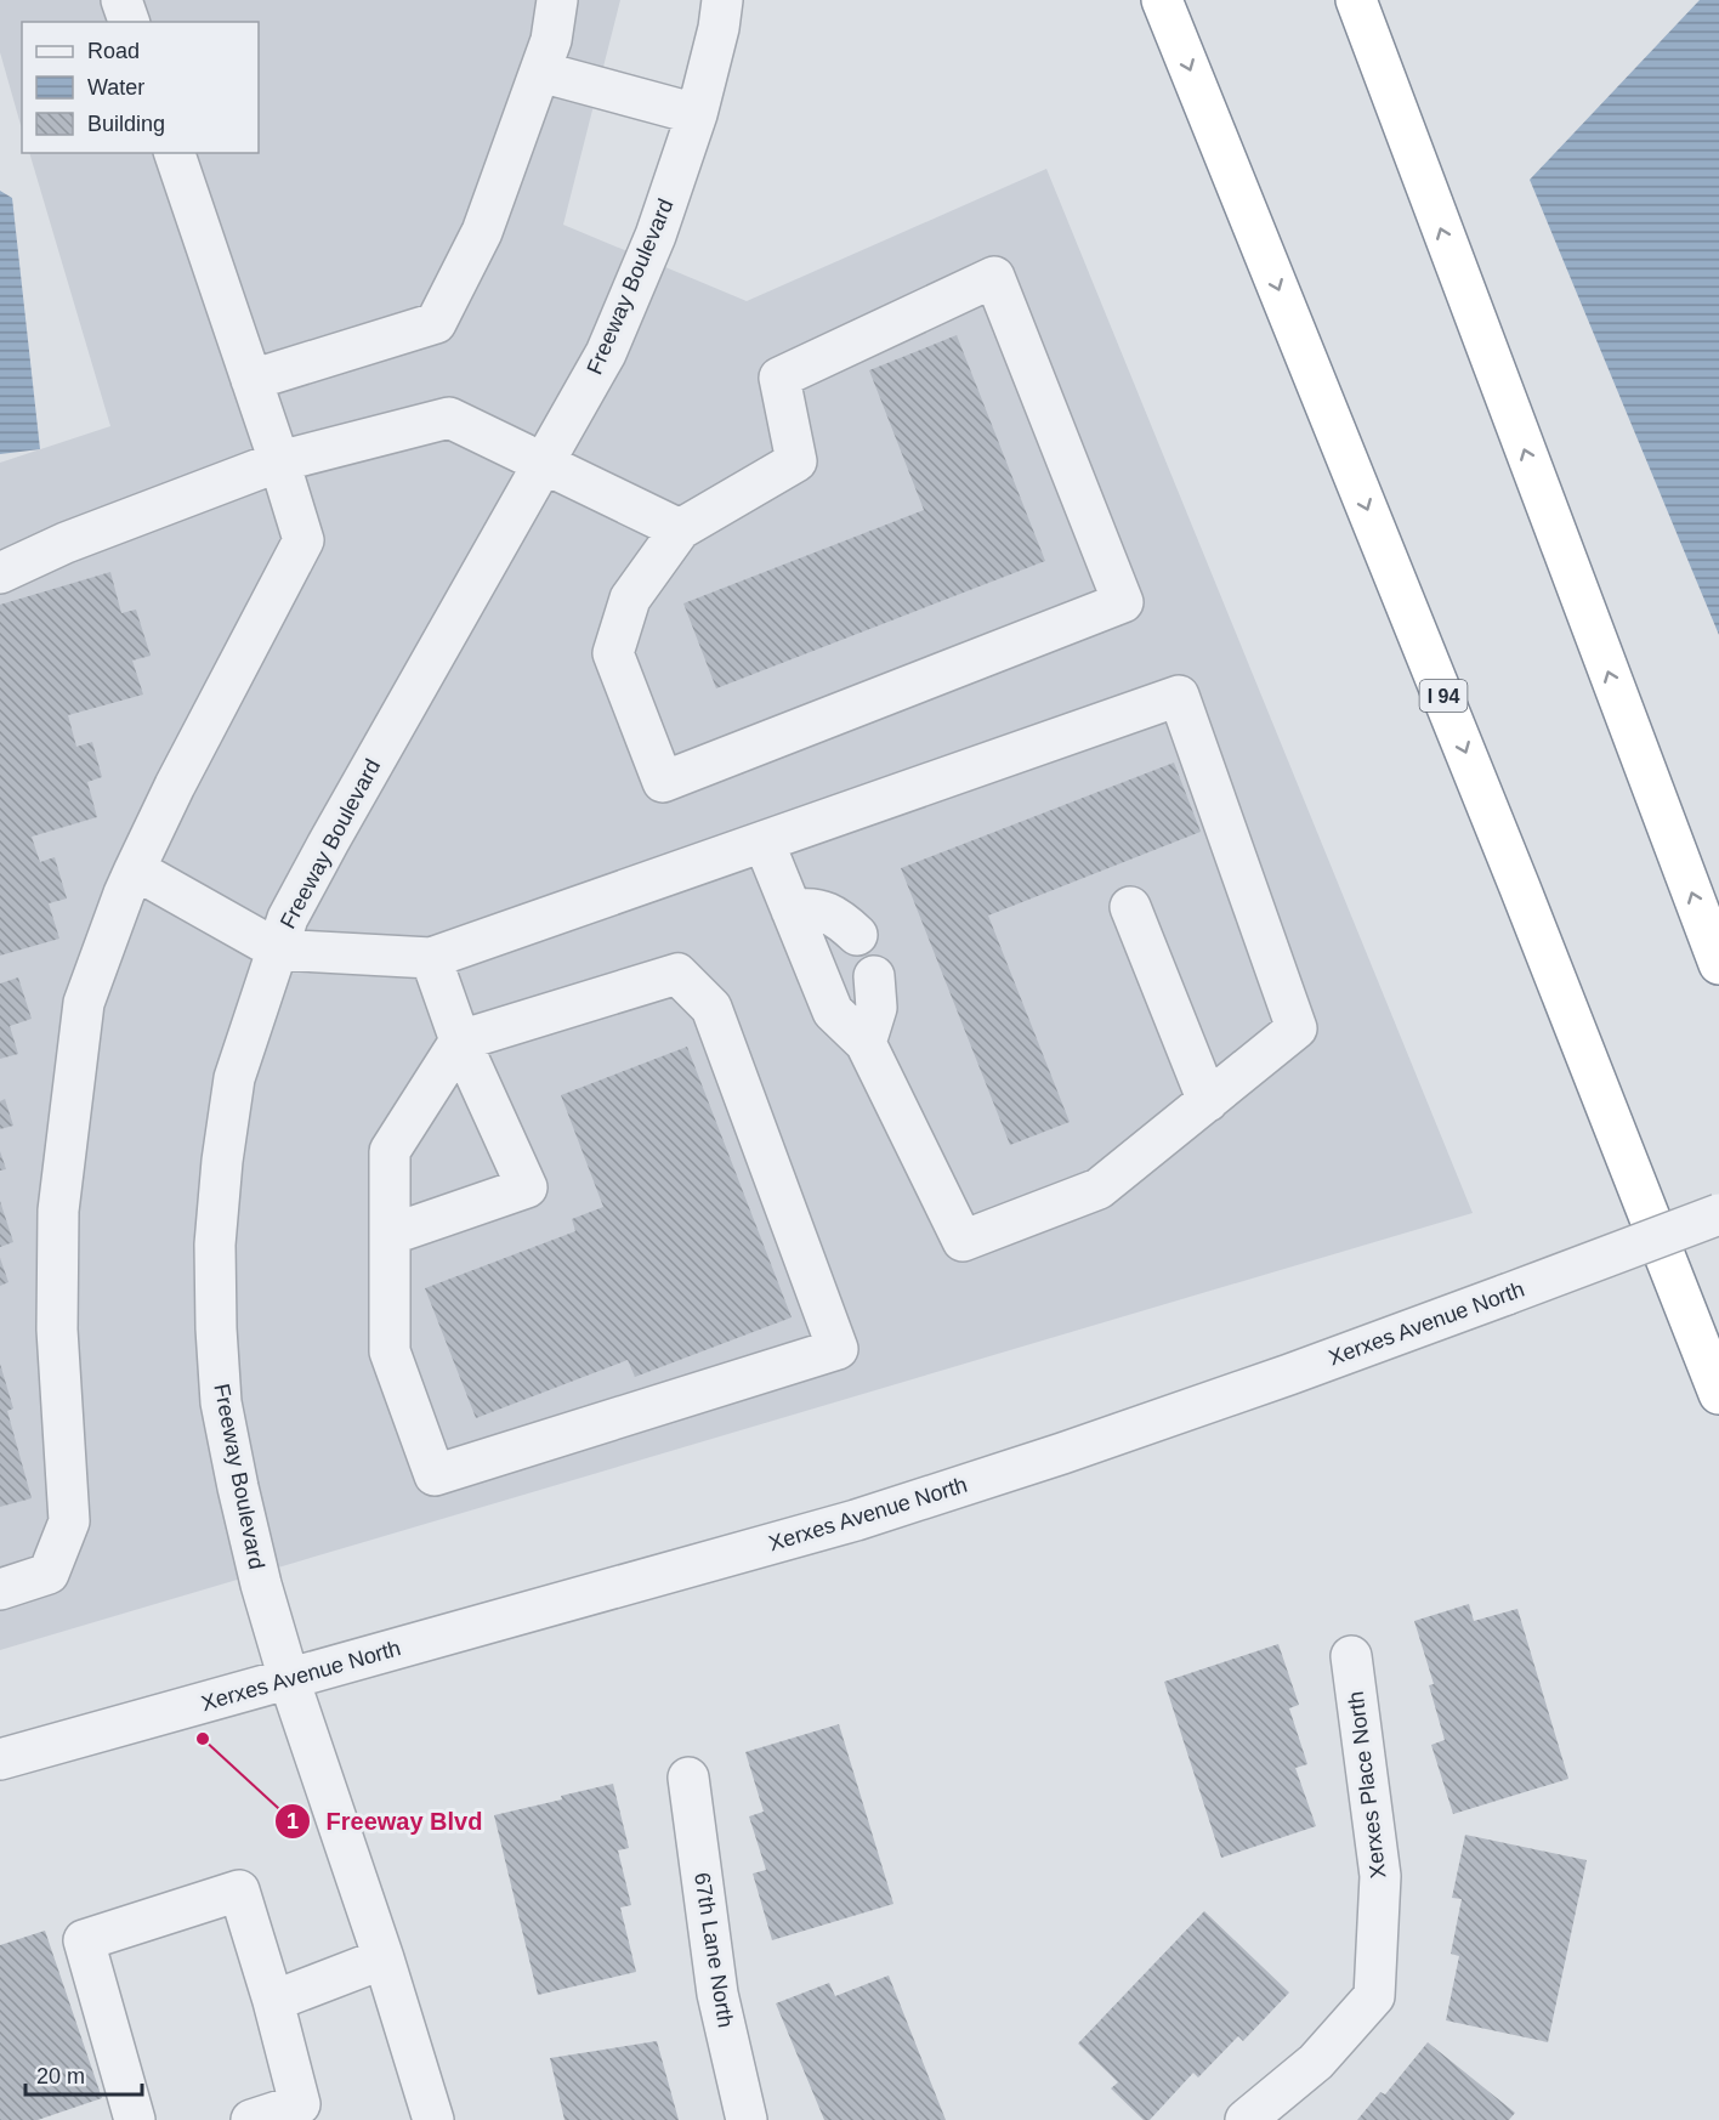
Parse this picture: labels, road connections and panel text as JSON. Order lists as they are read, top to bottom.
{
  "streets": {
    "highway": ["I 94"],
    "street": [
      "Freeway Boulevard",
      "Xerxes Avenue North",
      "Xerxes Place North",
      "67th Lane North"
    ]
  },
  "crossings": [
    ["Freeway Boulevard", "Xerxes Avenue North"]
  ],
  "places": ["Freeway Blvd"],
  "legend": ["Road", "Water", "Building"],
  "scale_bar": "20 m"
}
